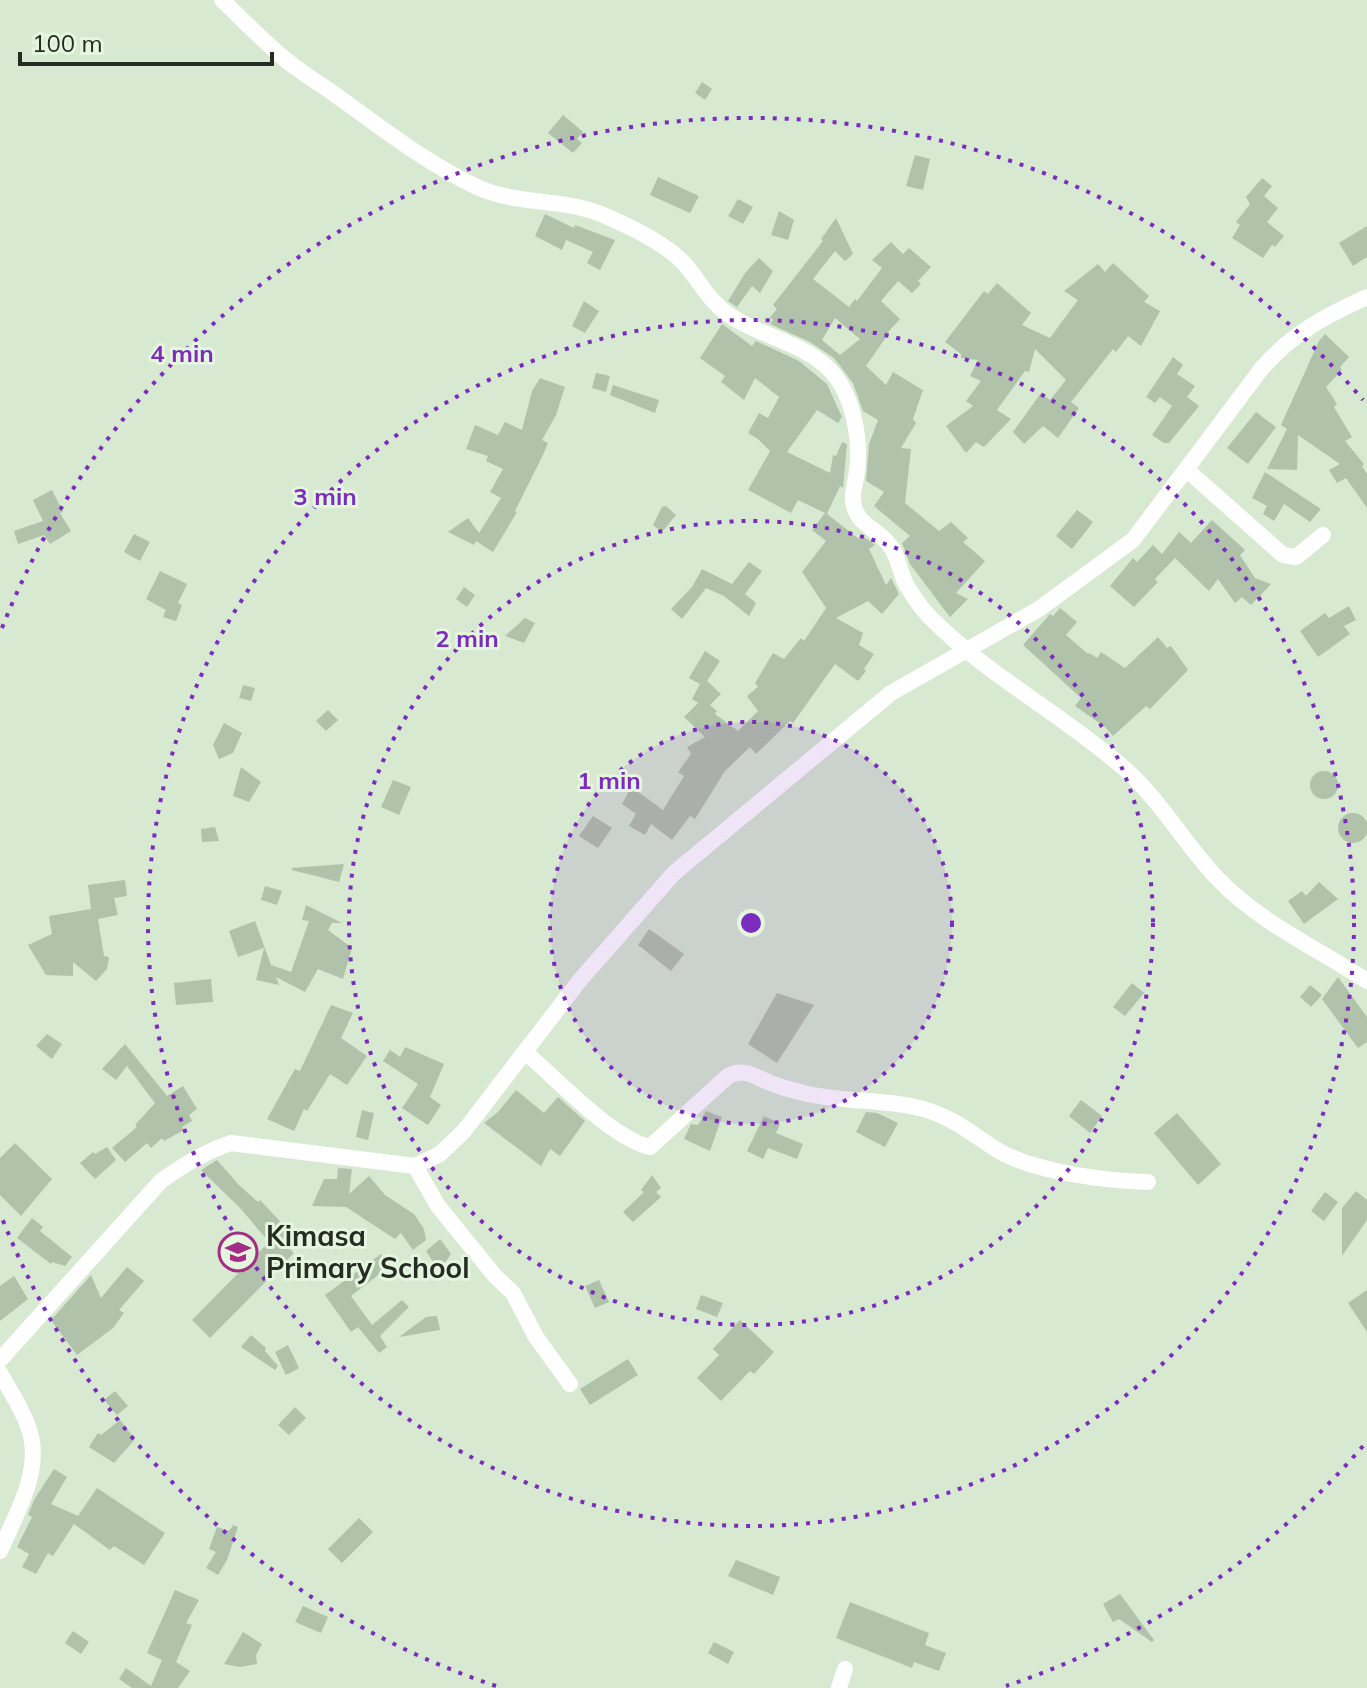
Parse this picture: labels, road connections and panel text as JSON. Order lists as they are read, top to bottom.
{
  "places": {
    "school or university": ["Kimasa Primary School"]
  },
  "scale_bar": "100 m",
  "rings": [
    "4 min",
    "3 min",
    "2 min",
    "1 min"
  ]
}
